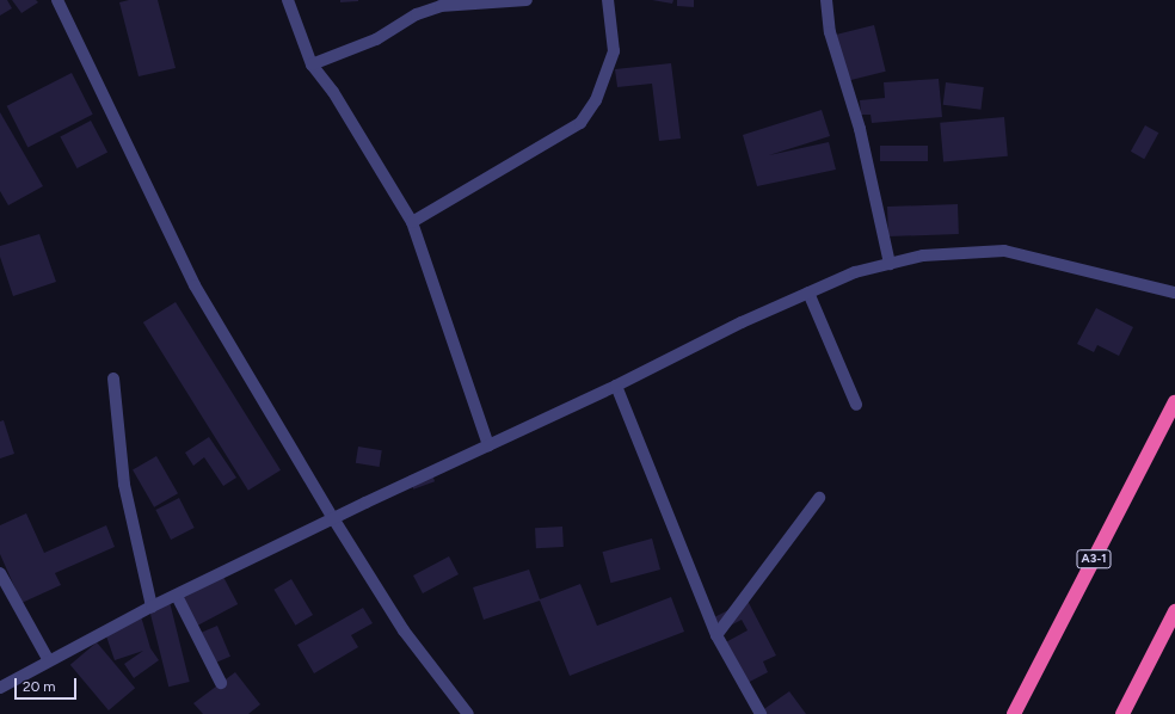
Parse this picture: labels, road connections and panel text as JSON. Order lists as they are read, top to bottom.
{
  "streets": {
    "highway": ["A3-1"]
  },
  "scale_bar": "20 m"
}
